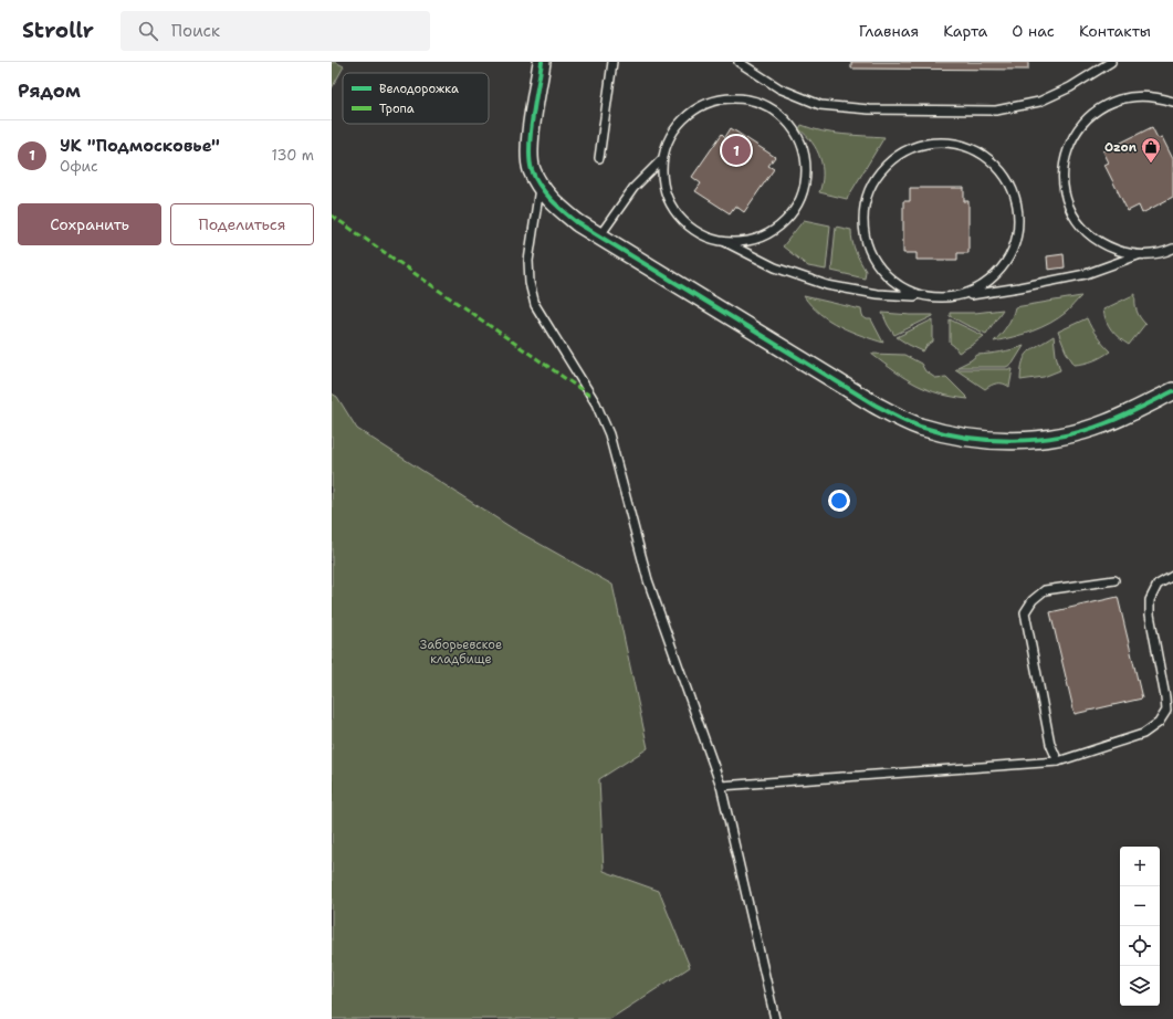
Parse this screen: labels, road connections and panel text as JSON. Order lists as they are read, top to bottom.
{
  "parks": ["Заборьевское кладбище"],
  "places": {
    "shop": ["Ozon"]
  },
  "legend": ["Велодорожка", "Тропа"],
  "page": {
    "header": "Strollr",
    "search": "Поиск",
    "nav": [
      "Главная",
      "Карта",
      "О нас",
      "Контакты"
    ],
    "heading": "Рядом",
    "list": [
      {
        "mark": "1",
        "name": "УК \"Подмосковье\"",
        "note": "Офис",
        "value": "130 m"
      }
    ],
    "pins": "1",
    "buttons": ["Сохранить", "Поделиться"],
    "map_buttons": ["+", "−"]
  }
}
